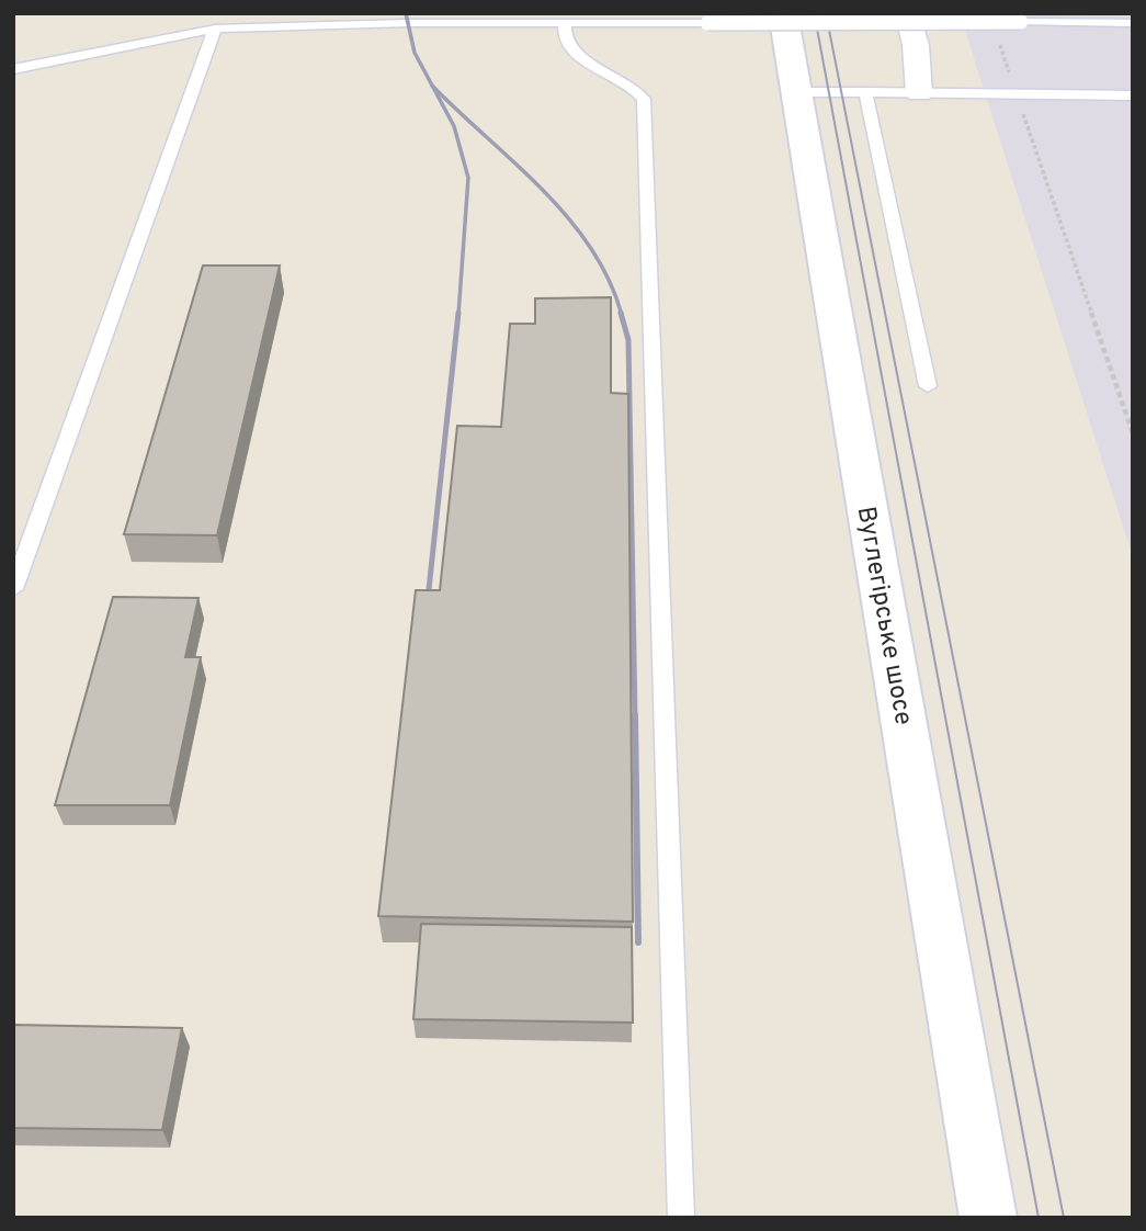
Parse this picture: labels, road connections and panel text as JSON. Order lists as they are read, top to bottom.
{
  "streets": {
    "street": ["Вуглегірське шосе"]
  }
}
